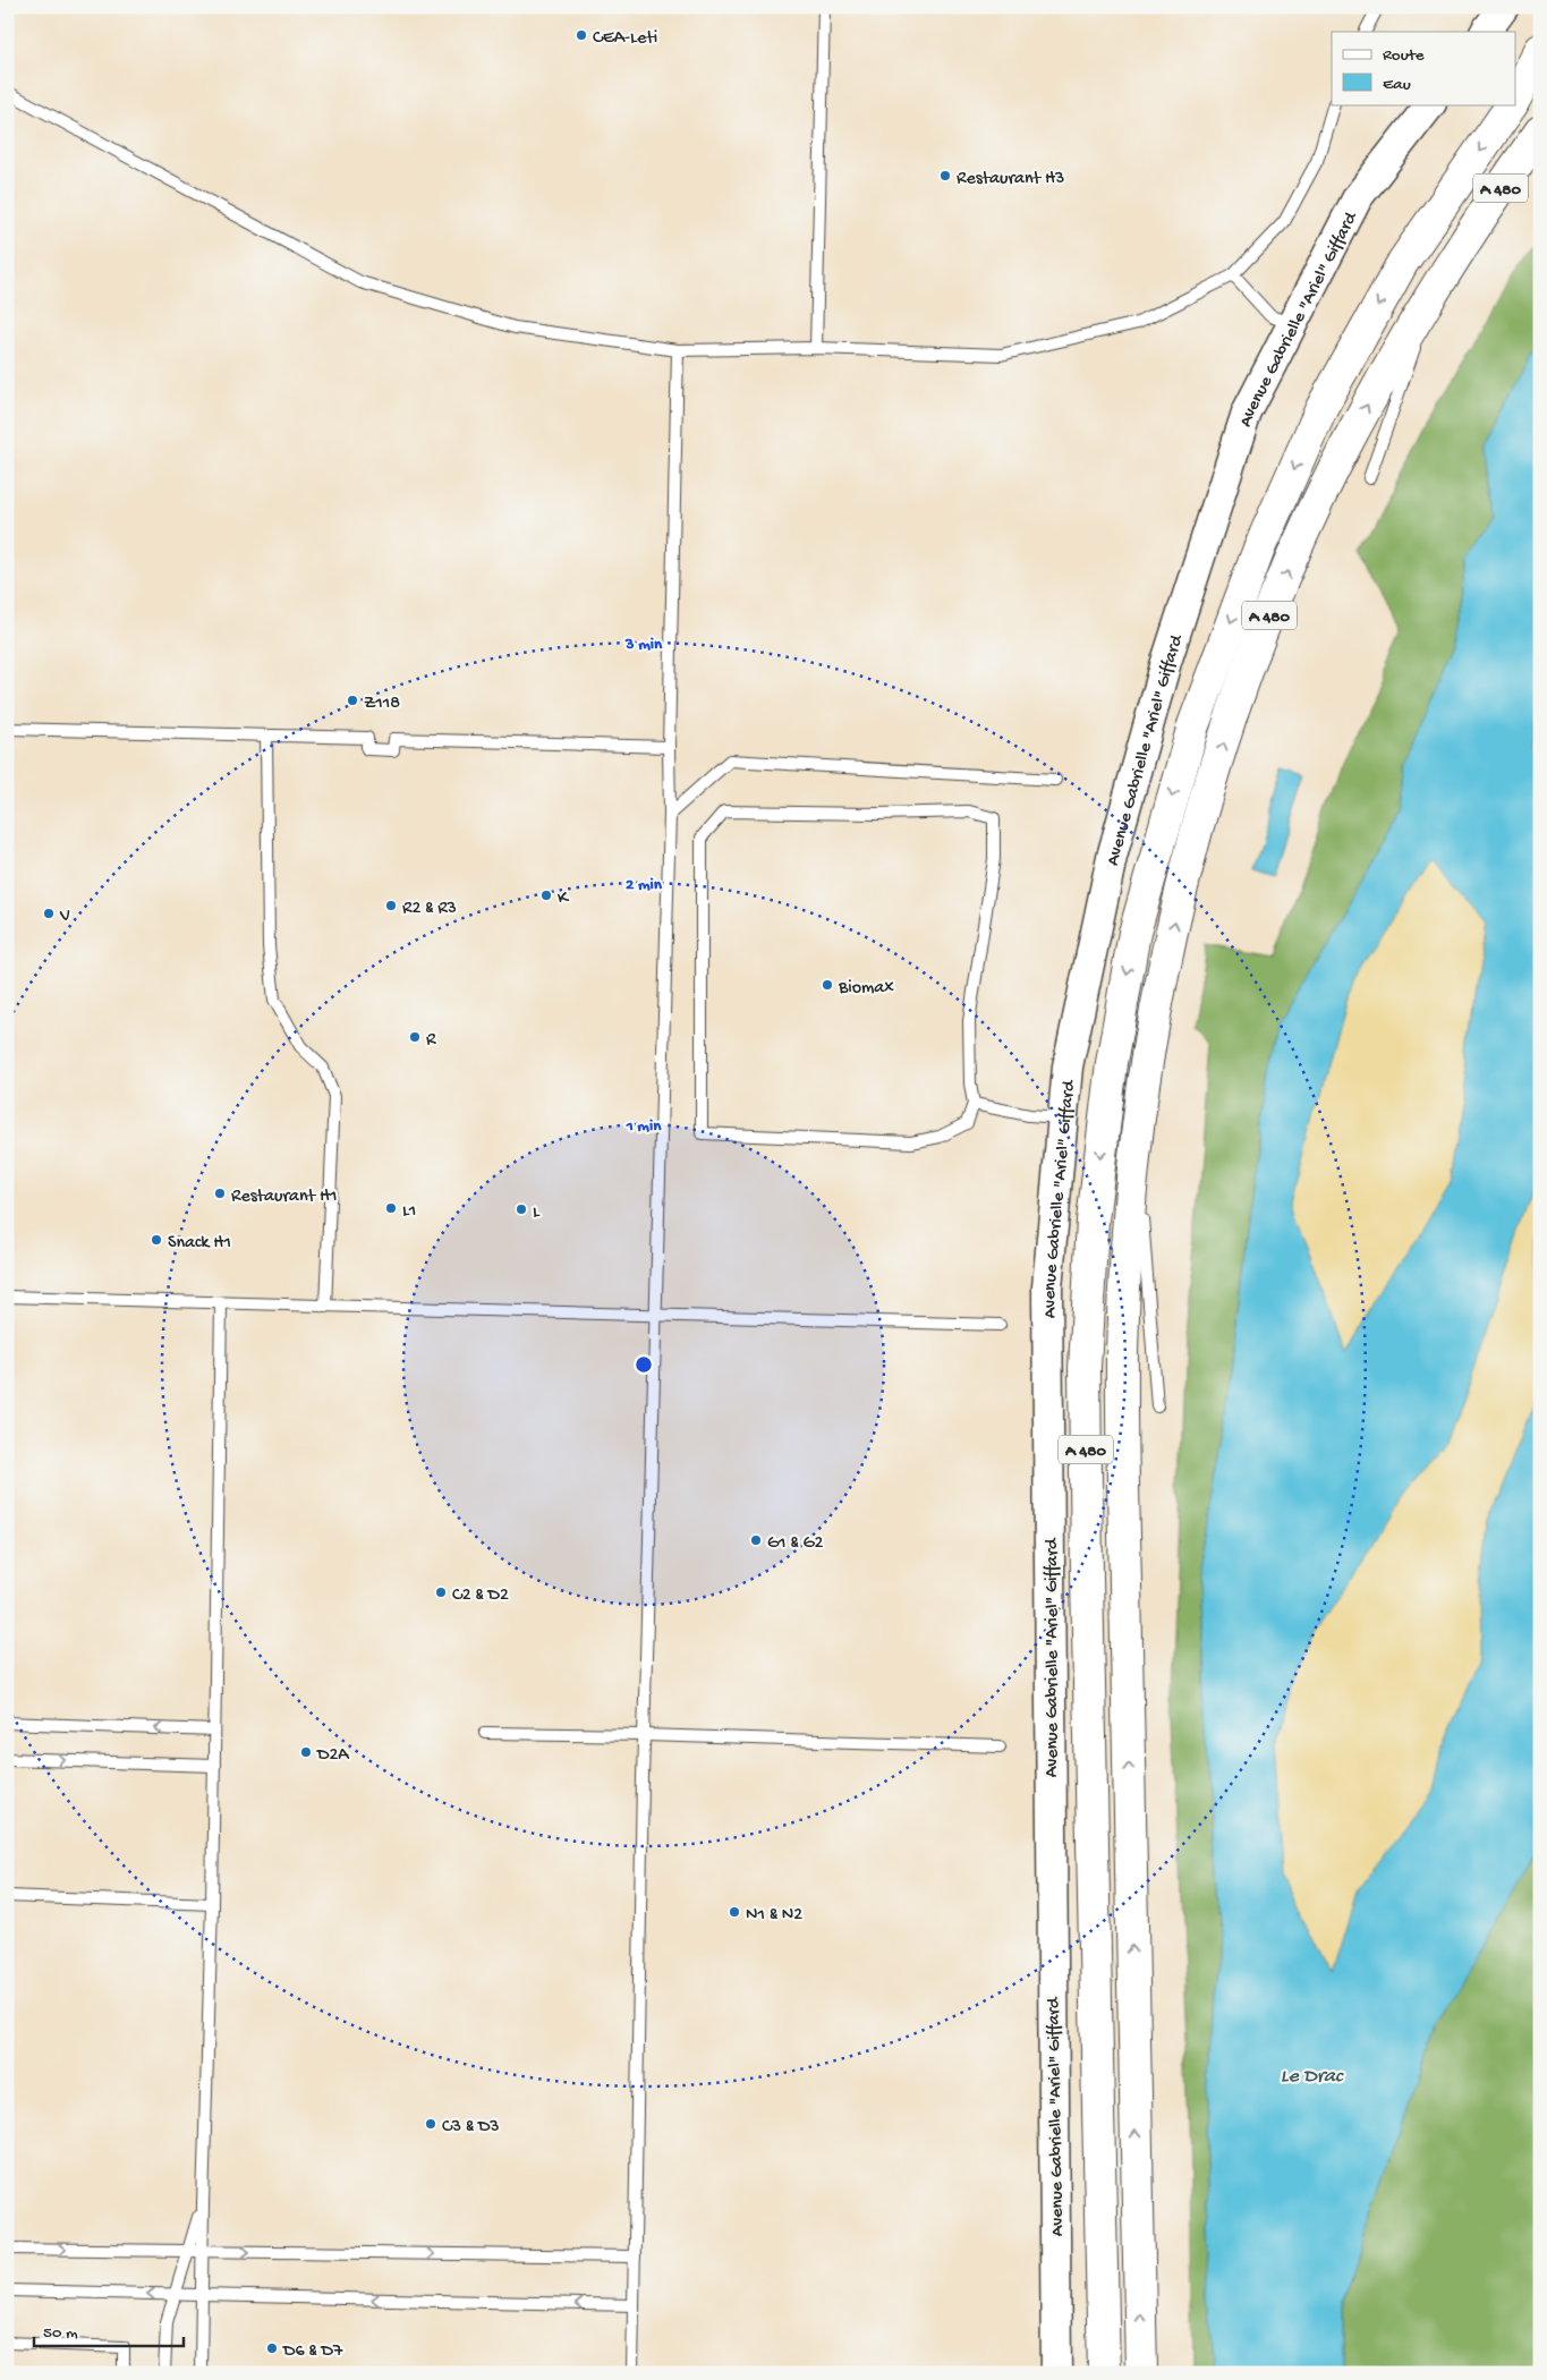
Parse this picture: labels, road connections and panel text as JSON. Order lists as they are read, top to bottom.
{
  "streets": {
    "highway": ["A 480"],
    "street": ["Avenue Gabrielle \"Ariel\" Giffard"]
  },
  "water": ["Le Drac"],
  "places": [
    "CEA-Leti",
    "Restaurant H3",
    "Z118",
    "K",
    "R2 & R3",
    "V",
    "Biomax",
    "R",
    "Restaurant H1",
    "L1",
    "L",
    "Snack H1",
    "G1 & G2",
    "C2 & D2",
    "D2A",
    "N1 & N2",
    "C3 & D3",
    "D6 & D7"
  ],
  "legend": ["Route", "Eau"],
  "scale_bar": "50 m",
  "rings": ["3 min", "2 min", "1 min"]
}
